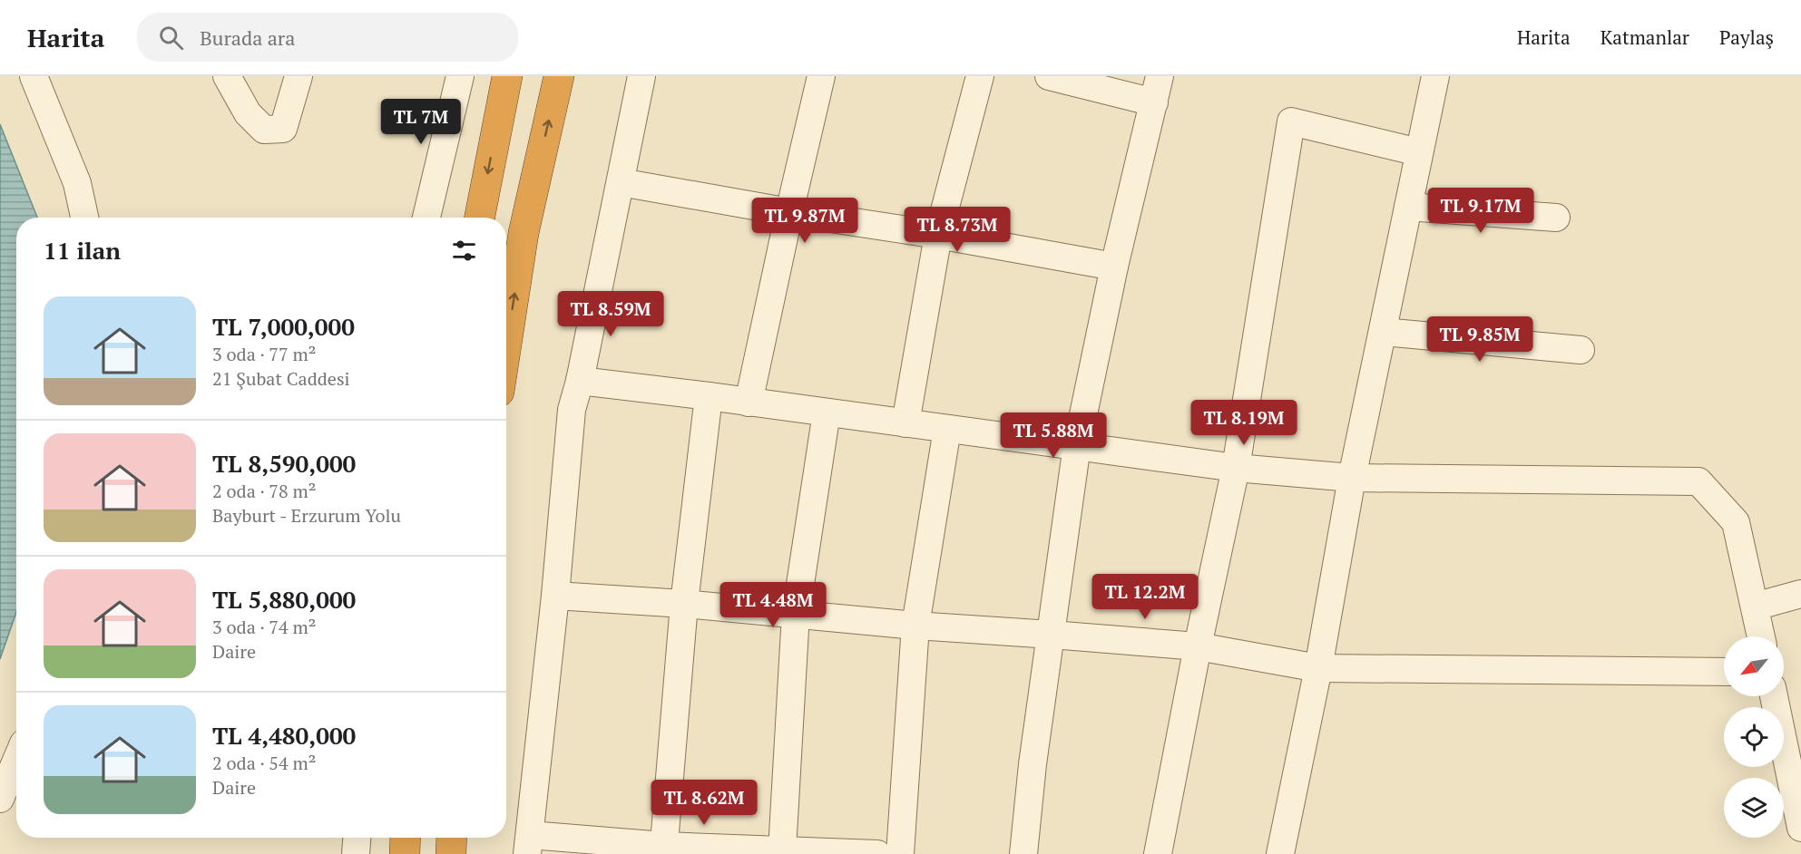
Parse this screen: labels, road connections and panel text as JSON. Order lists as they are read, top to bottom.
{
  "north": "bottom left",
  "page": {
    "header": "Harita",
    "search": "Burada ara",
    "nav": ["Harita", "Katmanlar", "Paylaş"],
    "price": [
      "TL 7M",
      "TL 9.17M",
      "TL 9.87M",
      "TL 8.73M",
      "TL 8.59M",
      "TL 9.85M",
      "TL 8.19M",
      "TL 5.88M",
      "TL 12.2M",
      "TL 4.48M",
      "TL 8.62M"
    ],
    "heading": "11 ilan",
    "list": [
      {
        "name": "TL 7,000,000",
        "note": "3 oda · 77 m² · 21 Şubat Caddesi"
      },
      {
        "name": "TL 8,590,000",
        "note": "2 oda · 78 m² · Bayburt - Erzurum Yolu"
      },
      {
        "name": "TL 5,880,000",
        "note": "3 oda · 74 m² · Daire"
      },
      {
        "name": "TL 4,480,000",
        "note": "2 oda · 54 m² · Daire"
      }
    ]
  }
}
